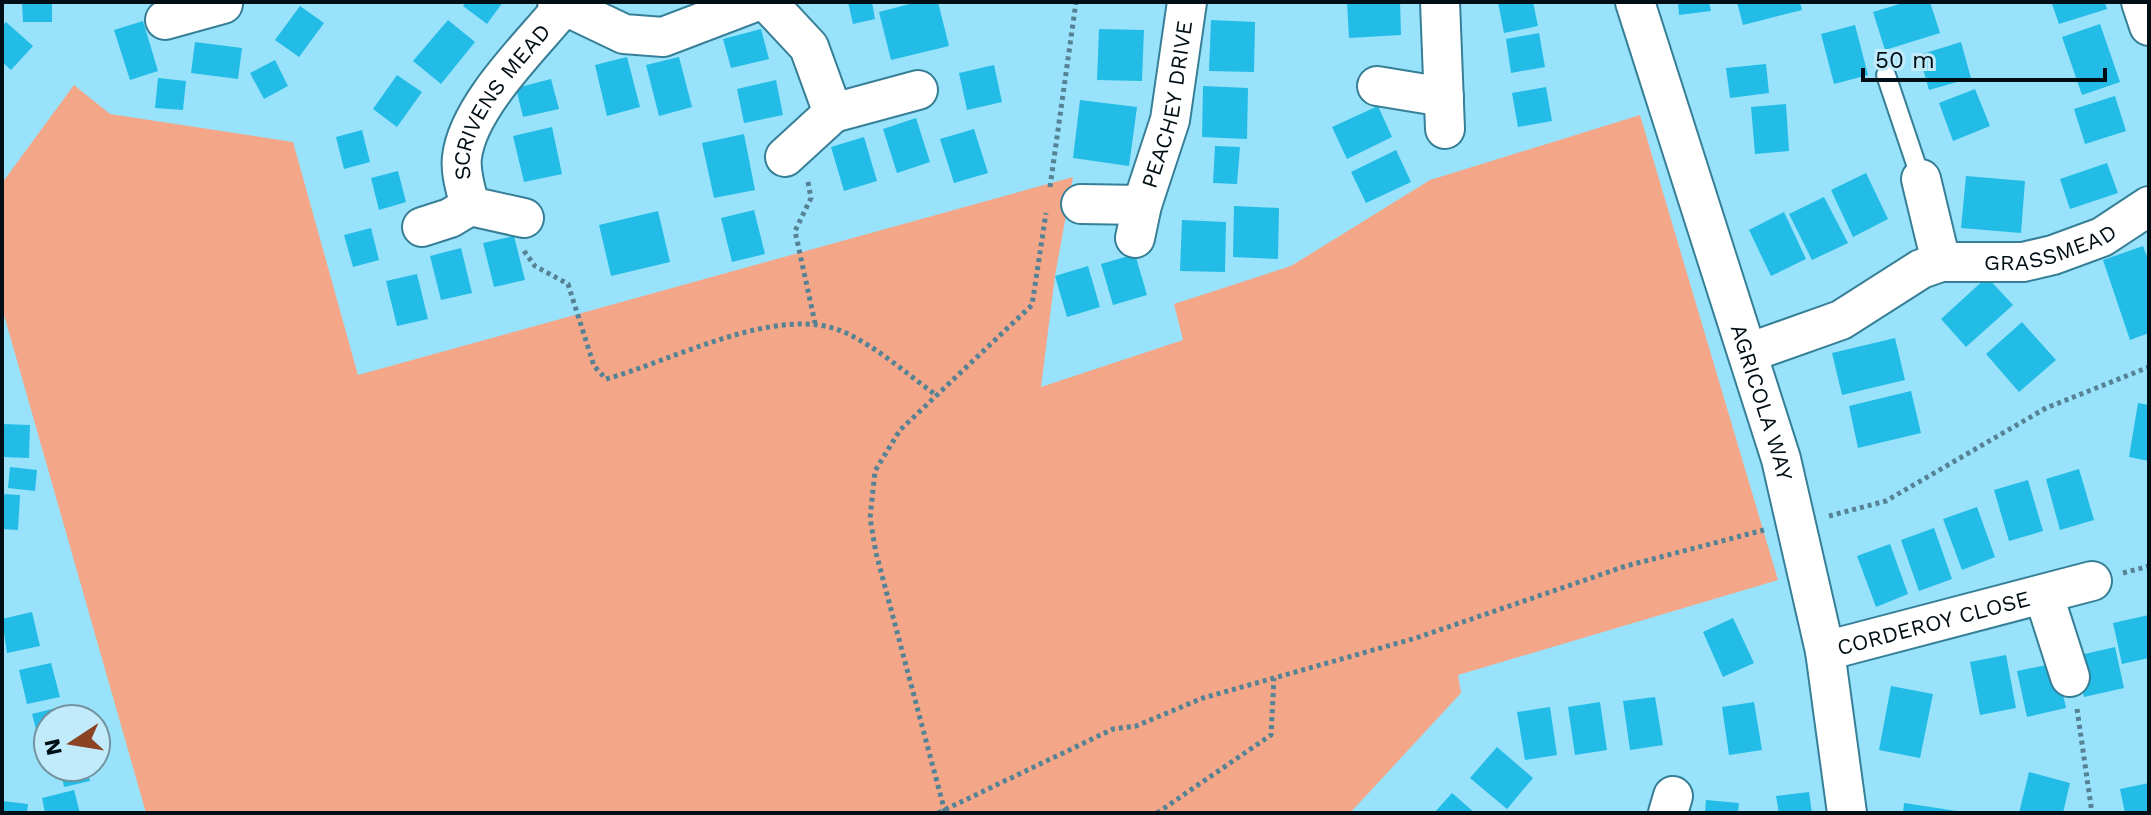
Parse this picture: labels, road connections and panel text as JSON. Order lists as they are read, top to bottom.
{
  "streets": {
    "street": [
      "PEACHEY DRIVE",
      "SCRIVENS MEAD",
      "GRASSMEAD",
      "AGRICOLA WAY",
      "CORDEROY CLOSE"
    ]
  },
  "crossings": [
    ["GRASSMEAD", "AGRICOLA WAY"],
    ["AGRICOLA WAY", "CORDEROY CLOSE"]
  ],
  "scale_bar": "50 m",
  "north": "left"
}
